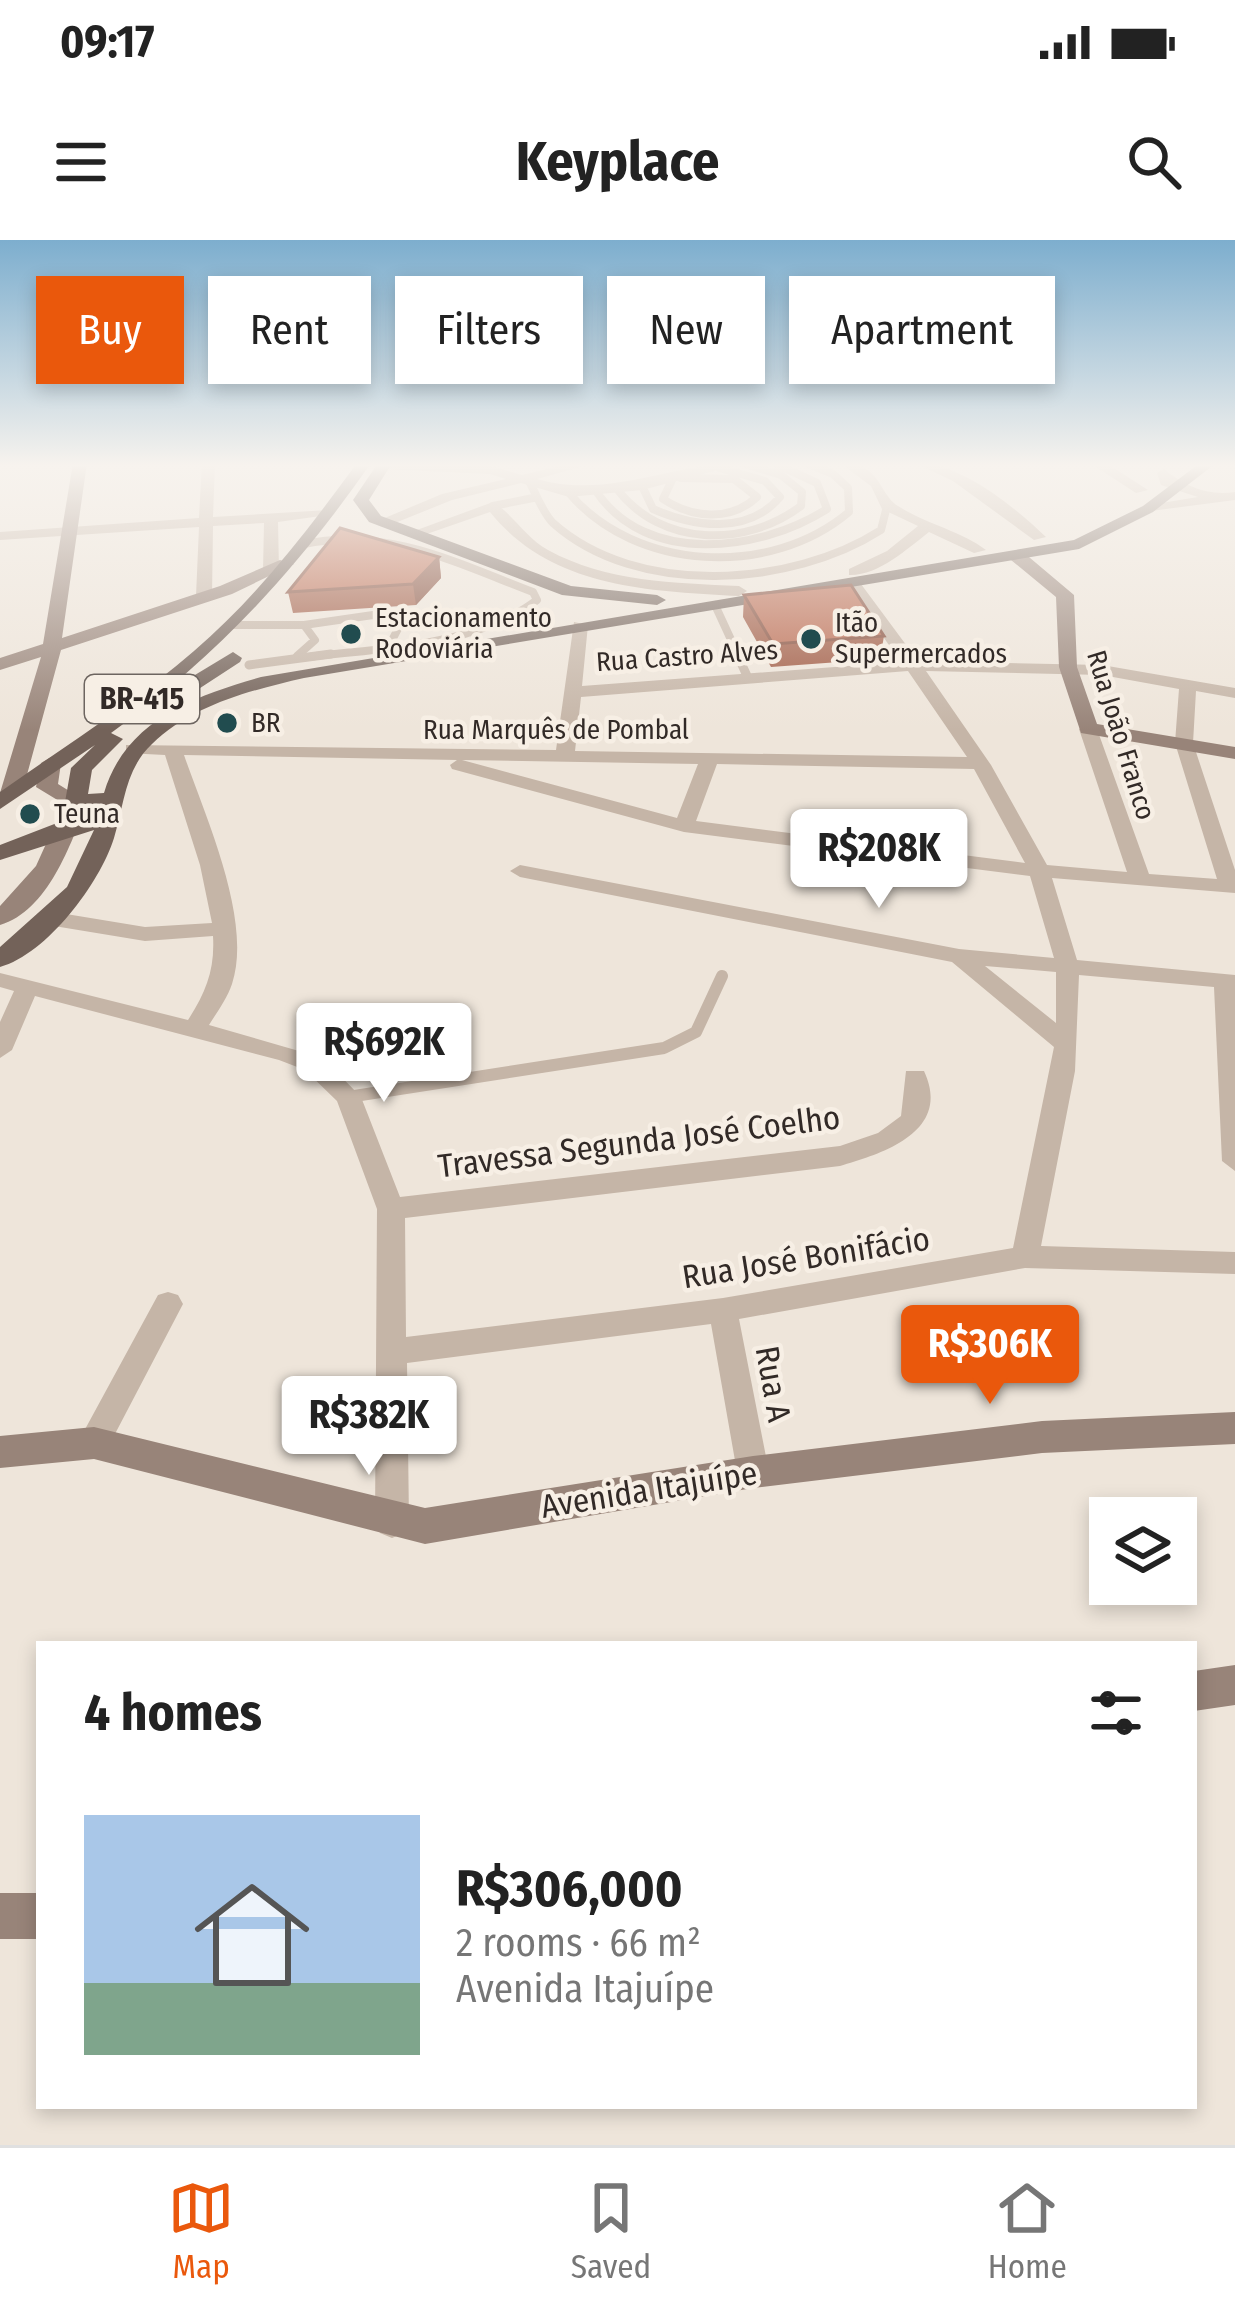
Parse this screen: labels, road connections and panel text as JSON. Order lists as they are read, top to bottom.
{
  "streets": {
    "main road": ["BR-415", "Rua João Franco", "Avenida Itajuípe"],
    "street": [
      "Rua Castro Alves",
      "Rua Marquês de Pombal",
      "Travessa Segunda José Coelho",
      "Rua José Bonifácio",
      "Rua A"
    ]
  },
  "crossings": [
    ["Rua Castro Alves", "Rua João Franco"],
    ["BR-415", "Rua Marquês de Pombal"],
    ["Rua José Bonifácio", "Rua A"],
    ["Rua A", "Avenida Itajuípe"]
  ],
  "places": [
    "Estacionamento Rodoviária",
    "Itão Supermercados",
    "BR",
    "Teuna"
  ],
  "page": {
    "status": "09:17",
    "header": "Keyplace",
    "chip": [
      "Buy",
      "Rent",
      "Filters",
      "New",
      "Apartment"
    ],
    "price": [
      "R$208K",
      "R$692K",
      "R$306K",
      "R$382K"
    ],
    "heading": "4 homes",
    "list": [
      {
        "name": "R$306,000",
        "note": "2 rooms · 66 m² · Avenida Itajuípe"
      }
    ],
    "tabs": ["Map", "Saved", "Home"]
  }
}
